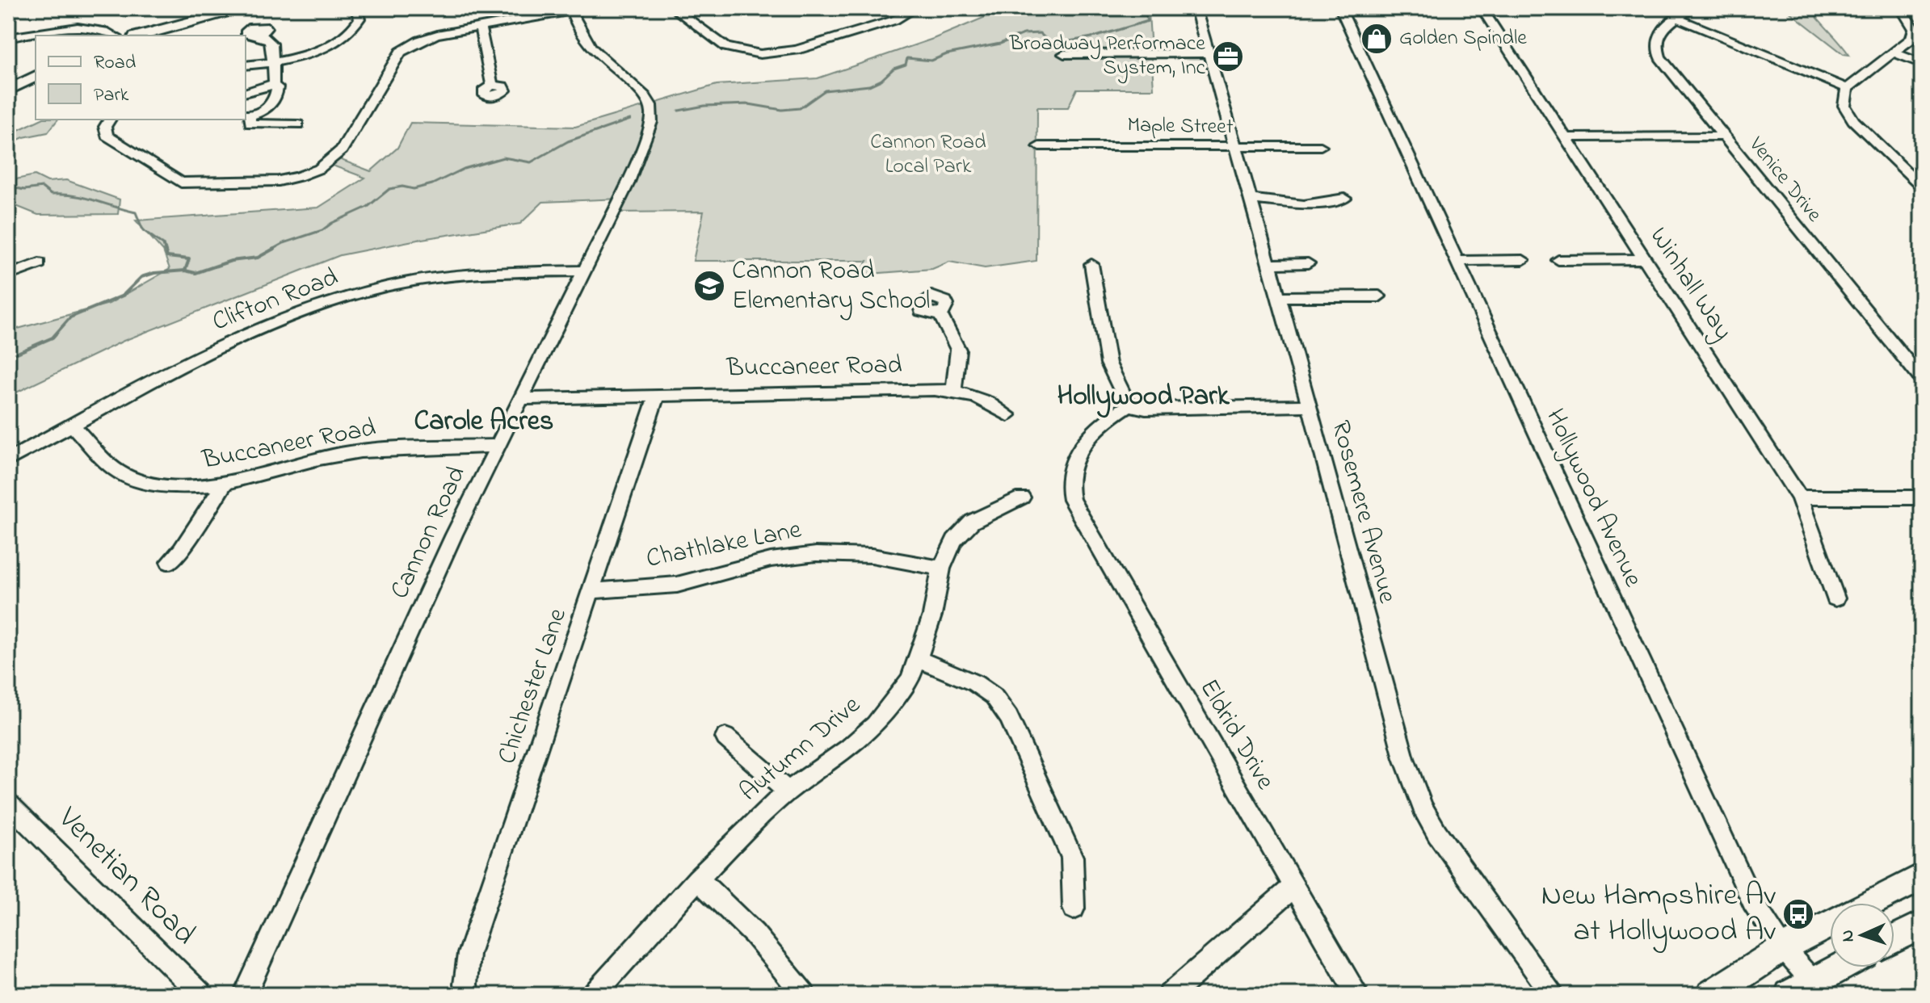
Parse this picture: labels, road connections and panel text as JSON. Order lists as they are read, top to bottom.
{
  "streets": {
    "street": [
      "Maple Street",
      "Venice Drive",
      "Winhall Way",
      "Clifton Road",
      "Buccaneer Road",
      "Hollywood Avenue",
      "Rosemere Avenue",
      "Cannon Road",
      "Chathlake Lane",
      "Chichester Lane",
      "Eldrid Drive",
      "Autumn Drive",
      "Venetian Road"
    ]
  },
  "crossings": [
    ["Maple Street", "Rosemere Avenue"],
    ["Clifton Road", "Buccaneer Road"],
    ["Clifton Road", "Cannon Road"],
    ["Buccaneer Road", "Cannon Road"],
    ["Buccaneer Road", "Chichester Lane"],
    ["Chathlake Lane", "Chichester Lane"],
    ["Chathlake Lane", "Autumn Drive"]
  ],
  "districts": ["Hollywood Park", "Carole Acres"],
  "parks": ["Cannon Road Local Park"],
  "places": {
    "shop": ["Golden Spindle"],
    "office": ["Broadway Performace System, Inc"],
    "school or university": ["Cannon Road Elementary School"],
    "bus stop": ["New Hampshire Av at Hollywood Av"]
  },
  "legend": ["Road", "Park"],
  "north": "left"
}
